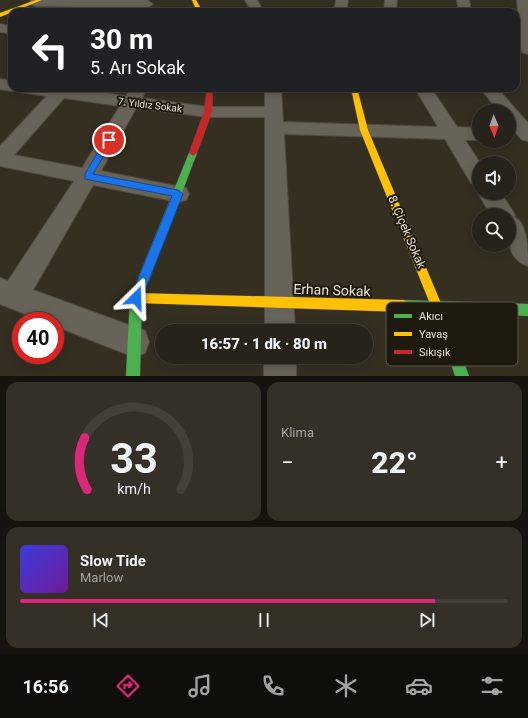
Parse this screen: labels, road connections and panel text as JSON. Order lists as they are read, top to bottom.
{
  "streets": {
    "street": ["7. Yıldız Sokak", "8. Çiçek Sokak", "Erhan Sokak"]
  },
  "crossings": [
    ["7. Yıldız Sokak", "8. Çiçek Sokak"]
  ],
  "legend": ["Akıcı", "Yavaş", "Sıkışık"],
  "north": "bottom",
  "page": {
    "turn": ["30 m", "5. Arı Sokak"],
    "limit": "40",
    "trip": "16:57 · 1 dk · 80 m",
    "tile": "Klima",
    "heat": ["−", "22°", "+"],
    "song": ["Slow Tide", "Marlow"],
    "tabs": "16:56",
    "gauge": ["33", "km/h"]
  }
}
